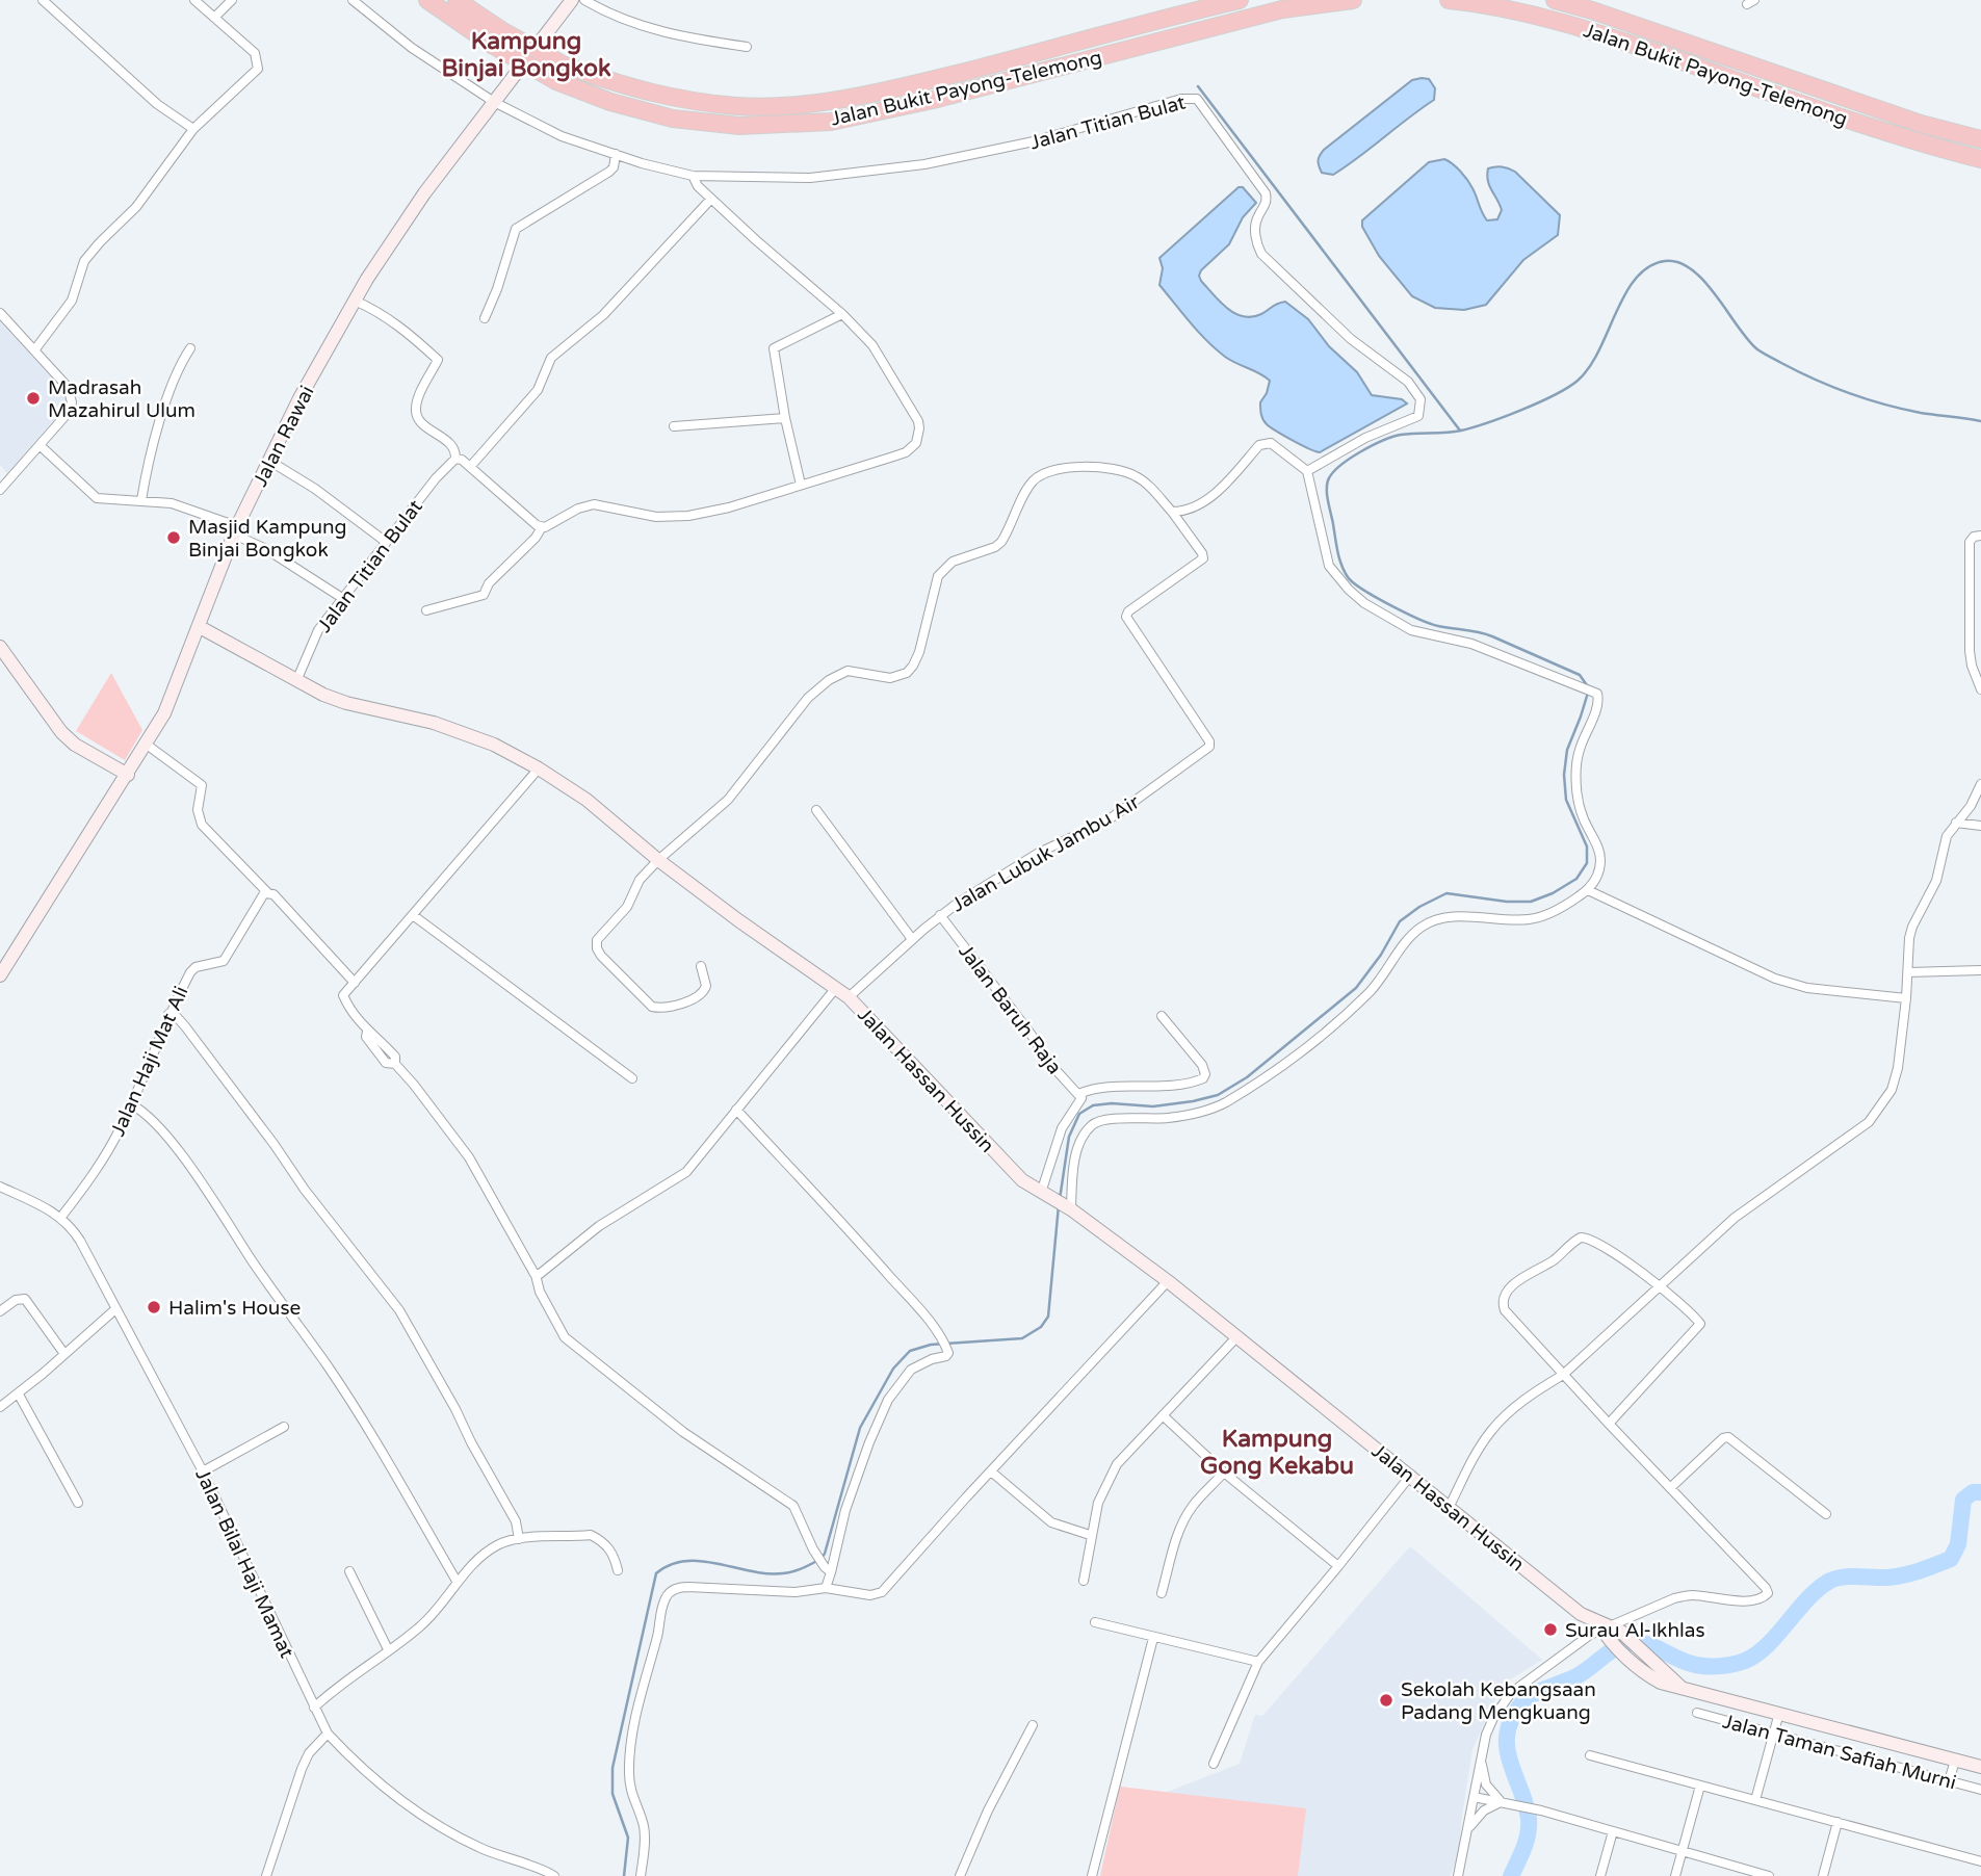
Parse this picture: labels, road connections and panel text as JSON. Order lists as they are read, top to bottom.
{
  "streets": {
    "highway": ["Jalan Bukit Payong-Telemong"],
    "street": [
      "Jalan Titian Bulat",
      "Jalan Rawai",
      "Jalan Lubuk Jambu Air",
      "Jalan Baruh Raja",
      "Jalan Haji Mat Ali",
      "Jalan Hassan Hussin",
      "Jalan Bilal Haji Mamat",
      "Jalan Taman Safiah Murni"
    ]
  },
  "crossings": [
    ["Jalan Titian Bulat", "Jalan Rawai"],
    ["Jalan Titian Bulat", "Jalan Hassan Hussin"],
    ["Jalan Rawai", "Jalan Hassan Hussin"],
    ["Jalan Lubuk Jambu Air", "Jalan Baruh Raja"],
    ["Jalan Lubuk Jambu Air", "Jalan Hassan Hussin"],
    ["Jalan Haji Mat Ali", "Jalan Bilal Haji Mamat"]
  ],
  "districts": ["Kampung Binjai Bongkok", "Kampung Gong Kekabu"],
  "places": [
    "Madrasah Mazahirul Ulum",
    "Masjid Kampung Binjai Bongkok",
    "Halim's House",
    "Surau Al-Ikhlas",
    "Sekolah Kebangsaan Padang Mengkuang"
  ]
}
